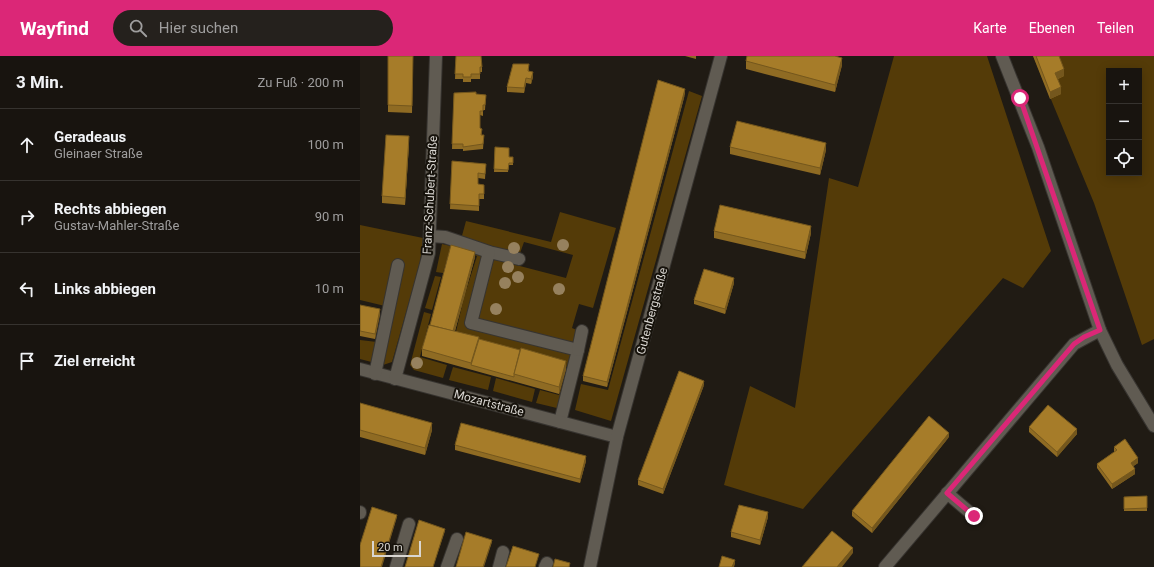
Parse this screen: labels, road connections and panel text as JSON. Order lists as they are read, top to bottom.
{
  "streets": {
    "street": ["Franz-Schubert-Straße", "Gutenbergstraße", "Mozartstraße"]
  },
  "crossings": [
    ["Franz-Schubert-Straße", "Mozartstraße"],
    ["Gutenbergstraße", "Mozartstraße"]
  ],
  "scale_bar": "20 m",
  "page": {
    "header": "Wayfind",
    "search": "Hier suchen",
    "nav": ["Karte", "Ebenen", "Teilen"],
    "heading": ["3 Min.", "Zu Fuß · 200 m"],
    "map_buttons": ["+", "−"],
    "list": [
      ["Geradeaus", "Gleinaer Straße", "100 m"],
      ["Rechts abbiegen", "Gustav-Mahler-Straße", "90 m"],
      ["Links abbiegen", "10 m"],
      "Ziel erreicht"
    ],
    "scale": "20 m"
  }
}
